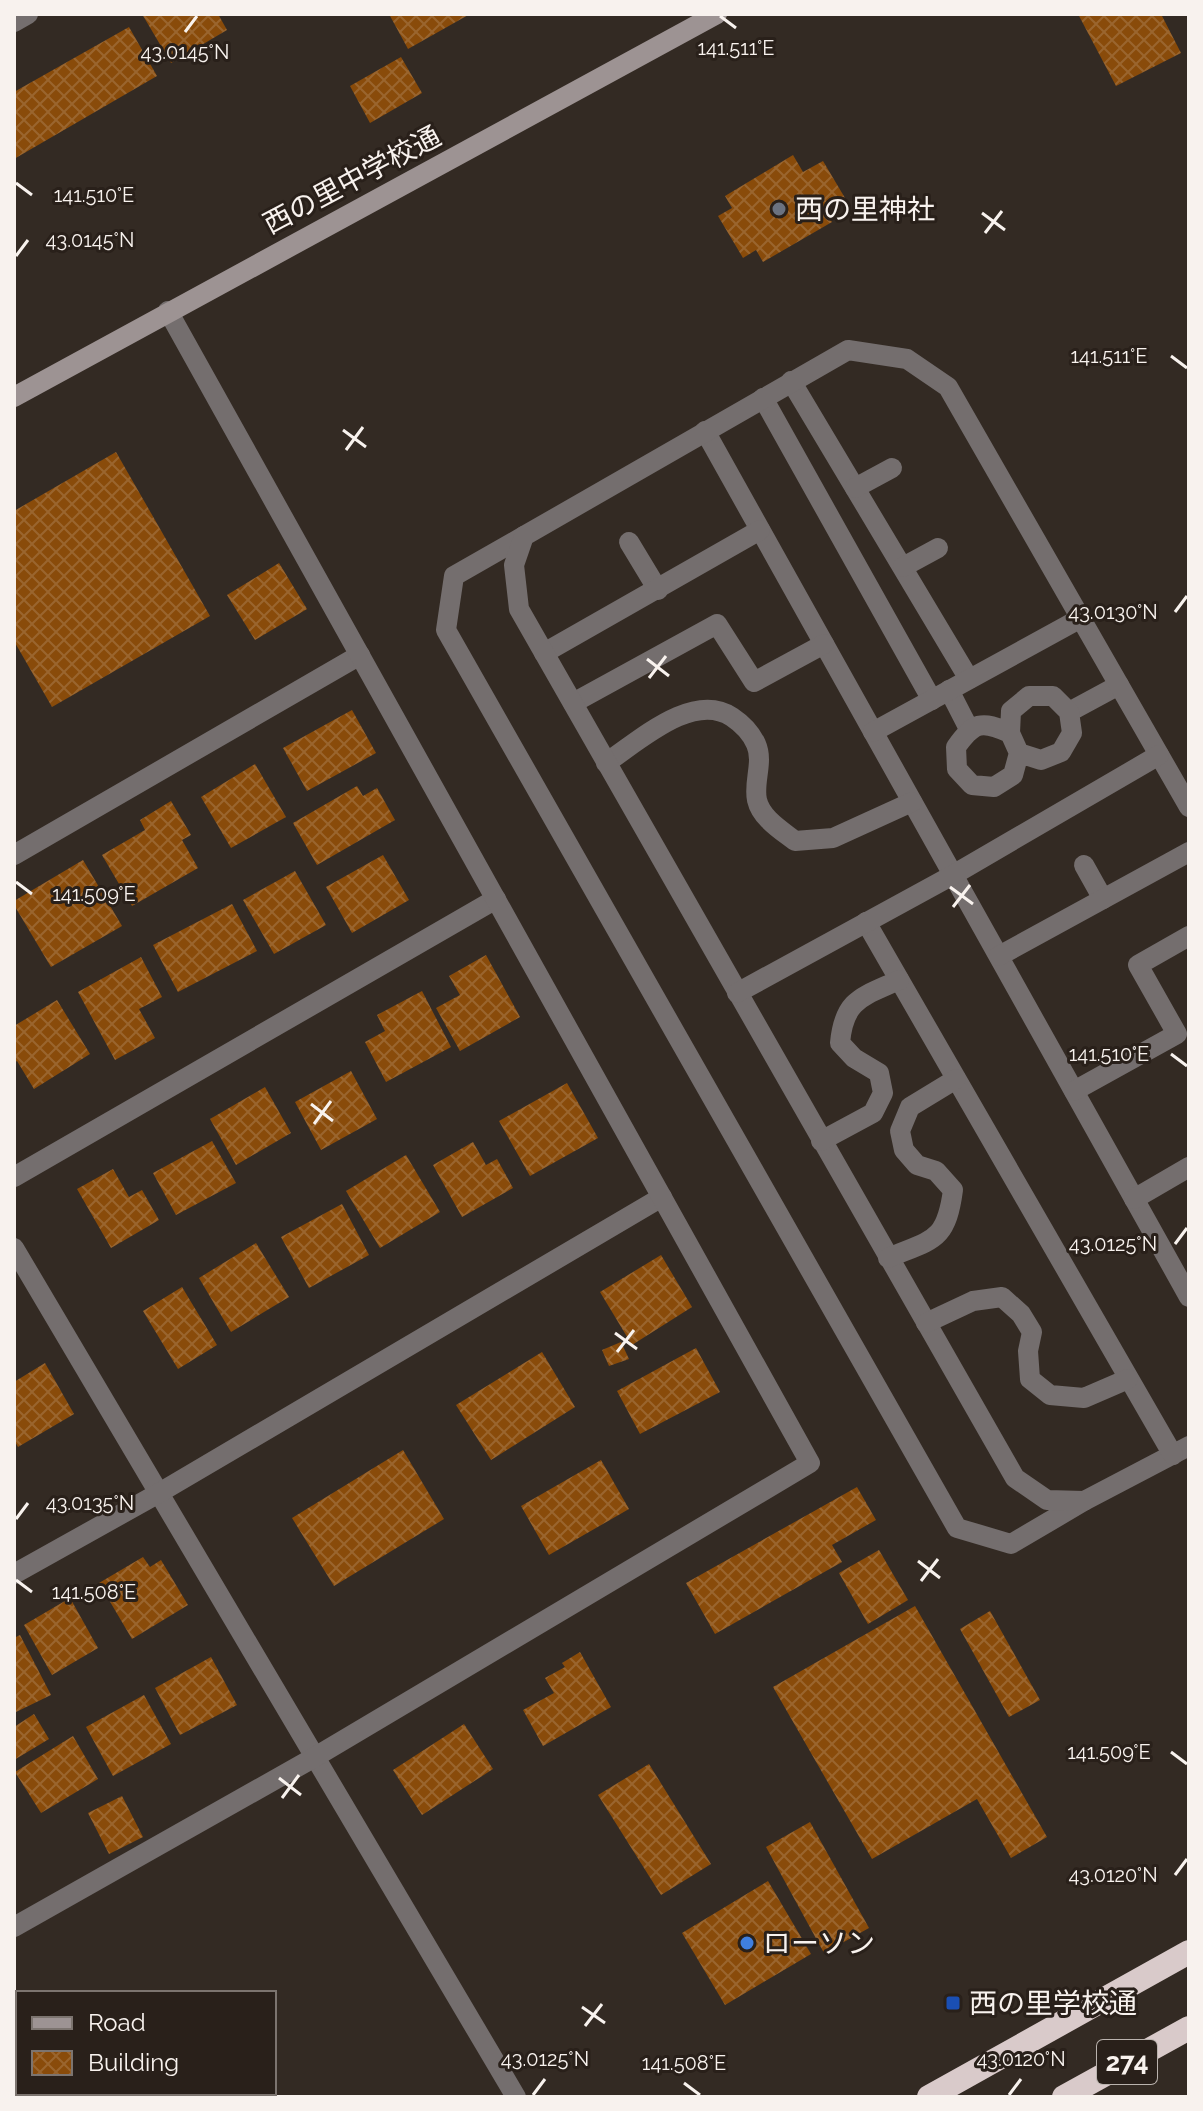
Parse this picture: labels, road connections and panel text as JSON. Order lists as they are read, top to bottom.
{
  "streets": {
    "highway": ["274"],
    "street": ["西の里中学校通"]
  },
  "places": {
    "other": ["西の里神社", "ローソン"],
    "transit": ["西の里学校通"]
  },
  "legend": ["Road", "Building"],
  "coordinates": [
    "141.511°E",
    "43.0145°N",
    "141.510°E",
    "43.0130°N",
    "141.509°E",
    "43.0125°N",
    "43.0135°N",
    "141.508°E",
    "43.0120°N"
  ]
}
